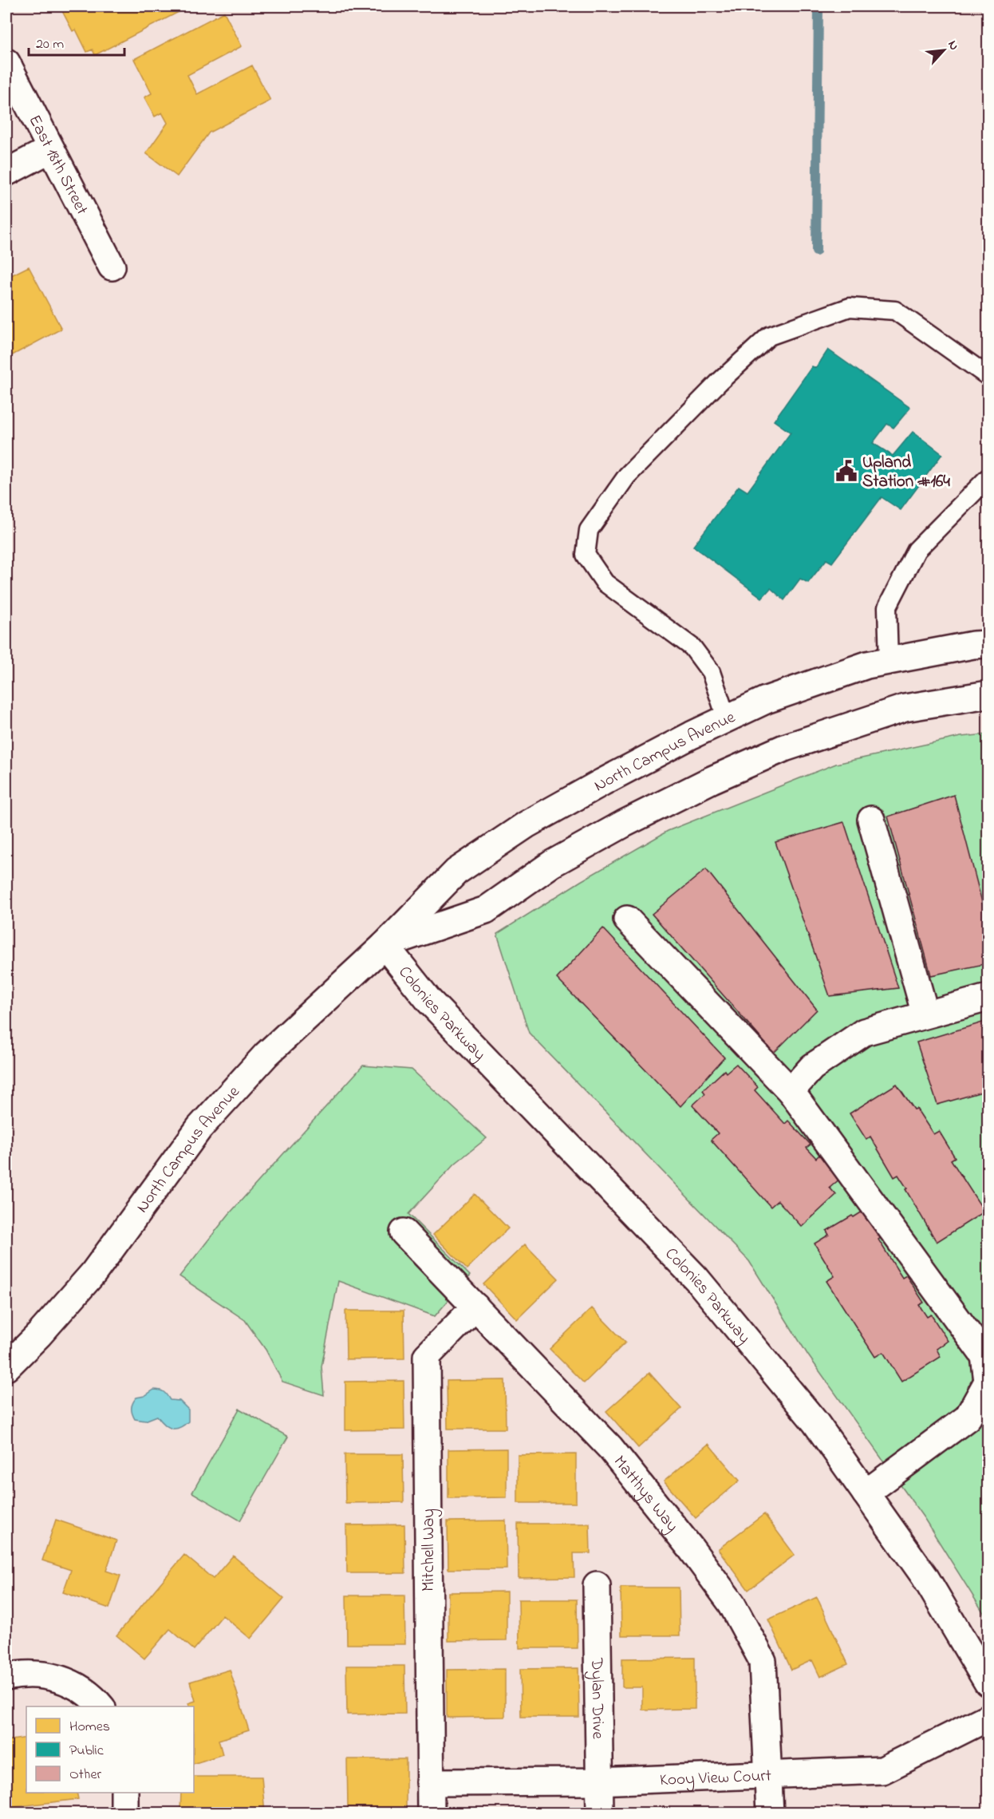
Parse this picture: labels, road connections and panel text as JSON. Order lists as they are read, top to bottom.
{
  "streets": {
    "street": [
      "East 18th Street",
      "North Campus Avenue",
      "Colonies Parkway",
      "Matthys Way",
      "Mitchell Way",
      "Dylan Drive",
      "Kooy View Court"
    ]
  },
  "crossings": [
    ["North Campus Avenue", "Colonies Parkway"],
    ["Matthys Way", "Mitchell Way"],
    ["Matthys Way", "Kooy View Court"],
    ["Mitchell Way", "Kooy View Court"],
    ["Dylan Drive", "Kooy View Court"]
  ],
  "places": {
    "public building": ["Upland Station #164"]
  },
  "legend": ["Homes", "Public", "Other"],
  "scale_bar": "20 m",
  "north": "top right"
}
